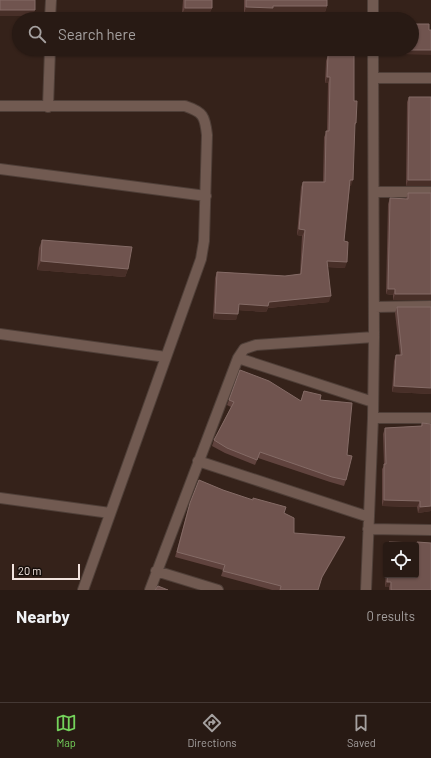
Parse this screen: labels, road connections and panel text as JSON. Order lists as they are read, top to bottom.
{
  "scale_bar": "20 m",
  "page": {
    "search": "Search here",
    "scale": "20 m",
    "heading": ["Nearby", "0 results"],
    "nav": ["Map", "Directions", "Saved"]
  }
}
